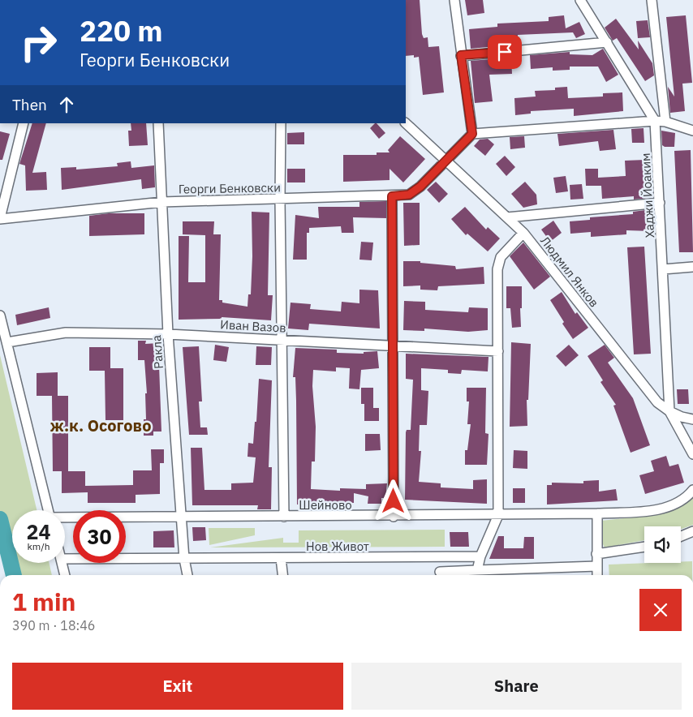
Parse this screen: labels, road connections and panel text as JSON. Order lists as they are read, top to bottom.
{
  "streets": {
    "street": [
      "Георги Бенковски",
      "Хаджи Йоаким",
      "Людмил Янков",
      "Иван Вазов",
      "Ракла",
      "Шейново",
      "Нов Живот"
    ]
  },
  "crossings": [
    ["Георги Бенковски", "Людмил Янков"],
    ["Георги Бенковски", "Ракла"],
    ["Хаджи Йоаким", "Людмил Янков"],
    ["Иван Вазов", "Ракла"],
    ["Ракла", "Шейново"],
    ["Ракла", "Нов Живот"]
  ],
  "districts": ["ж.к. Осогово"],
  "page": {
    "turn": ["220 m", "Георги Бенковски"],
    "then": "Then",
    "speed": "24 km/h",
    "limit": "30",
    "heading": ["1 min", "390 m · 18:46"],
    "buttons": ["Exit", "Share"]
  }
}
